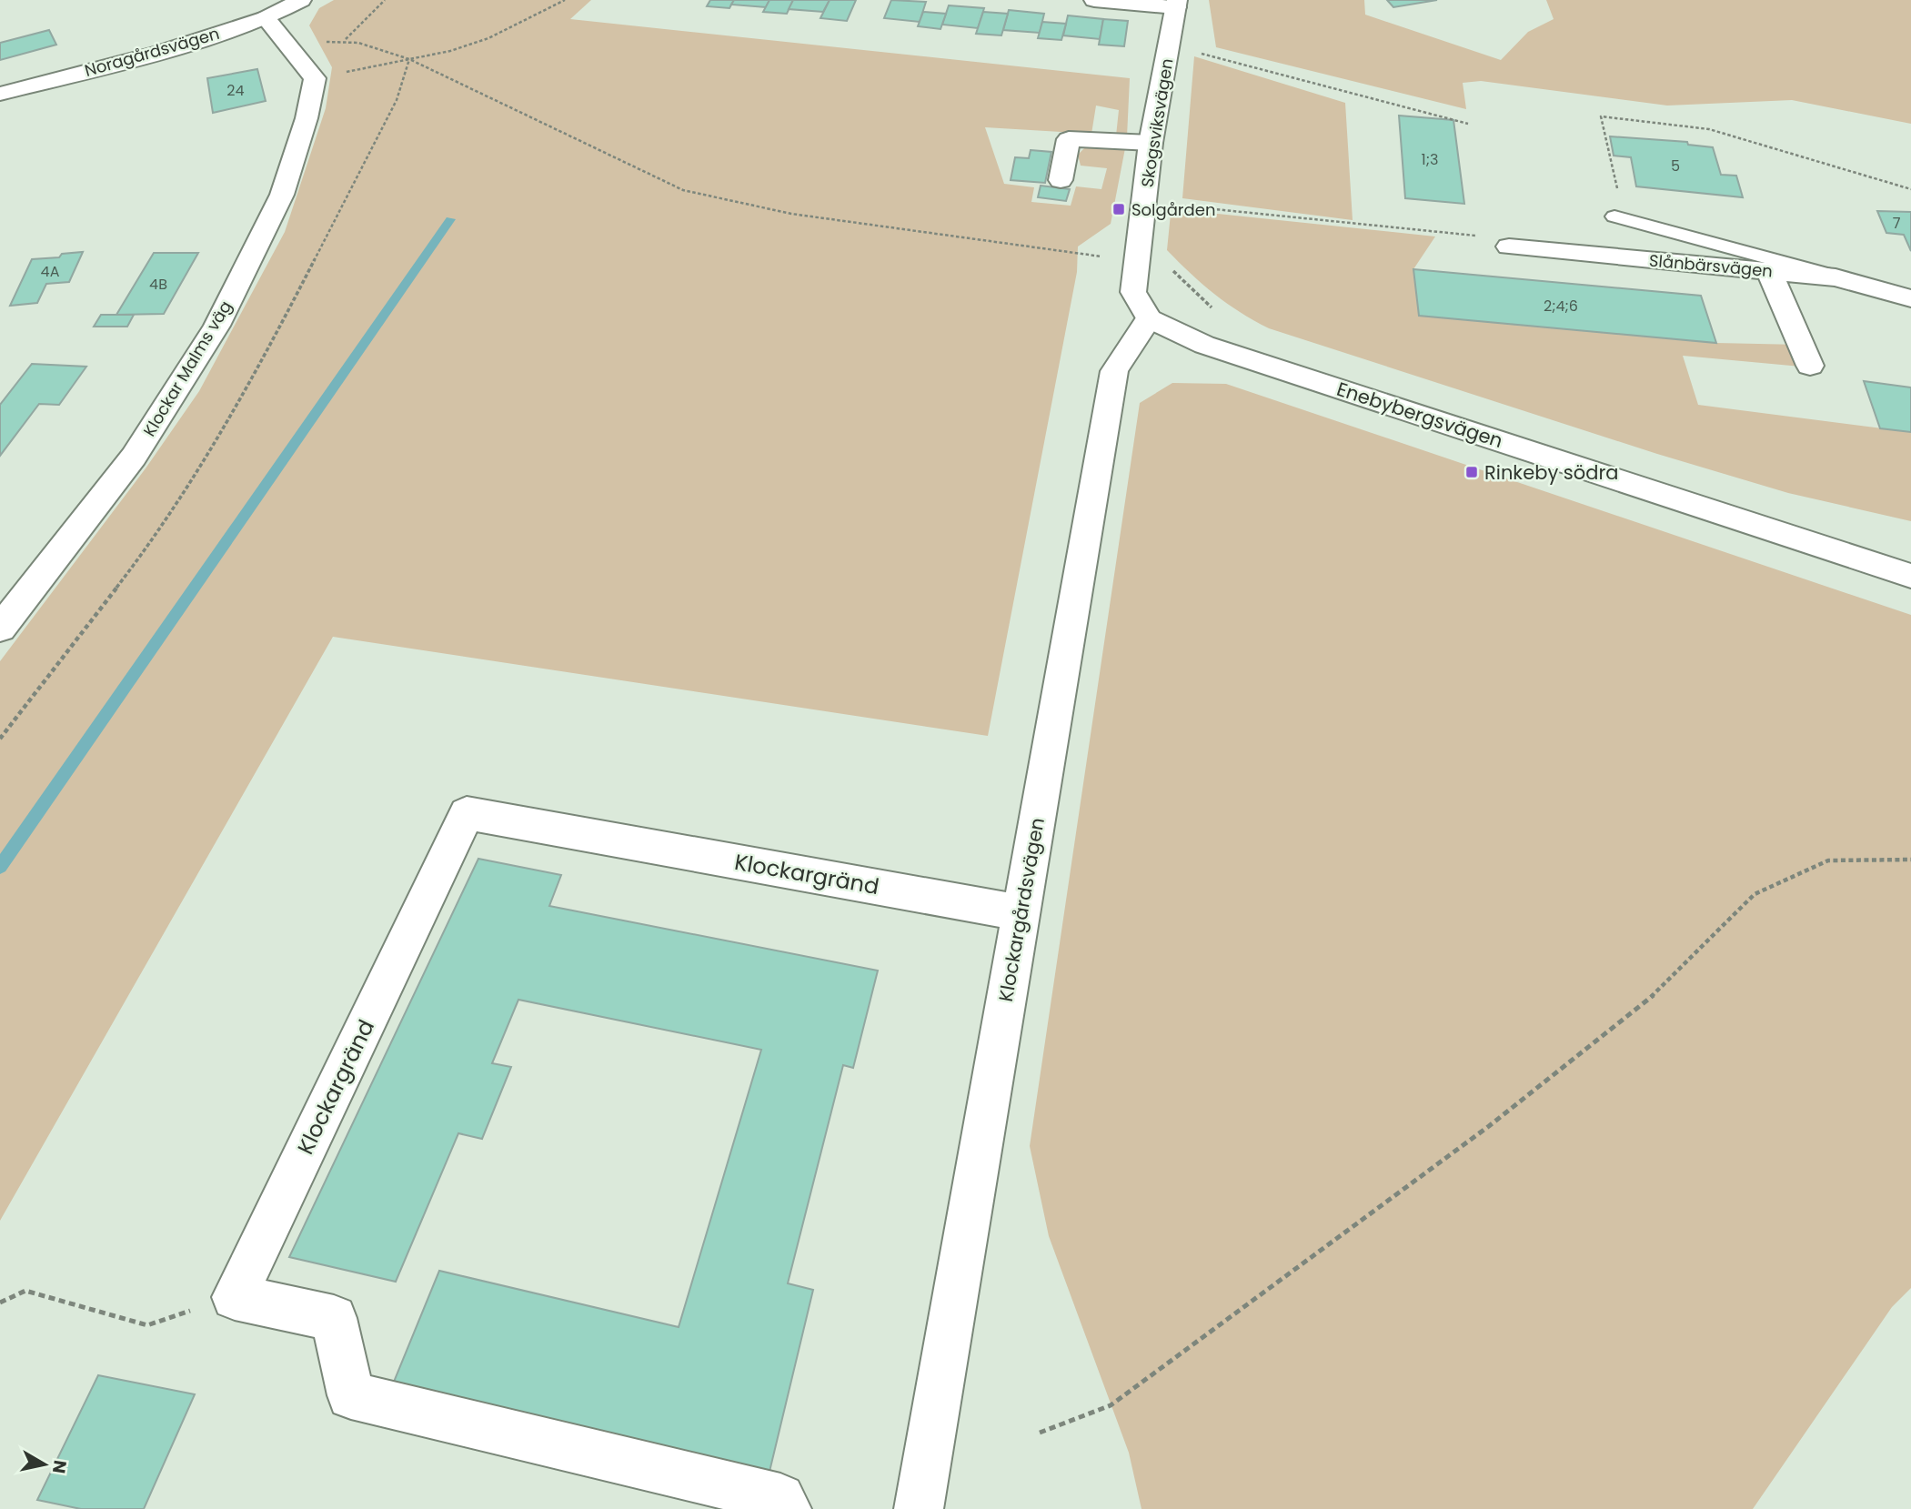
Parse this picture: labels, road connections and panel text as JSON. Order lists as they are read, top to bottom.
{
  "streets": {
    "street": [
      "Noragårdsvägen",
      "Skogsviksvägen",
      "Slånbärsvägen",
      "Klockar Malms väg",
      "Enebybergsvägen",
      "Klockargränd",
      "Klockargårdsvägen"
    ]
  },
  "crossings": [
    ["Skogsviksvägen", "Enebybergsvägen"],
    ["Skogsviksvägen", "Klockargårdsvägen"],
    ["Enebybergsvägen", "Klockargårdsvägen"],
    ["Klockargränd", "Klockargårdsvägen"]
  ],
  "places": {
    "transit": ["Solgården", "Rinkeby södra"]
  },
  "house_numbers": [
    "24",
    "1;3",
    "5",
    "7",
    "4A",
    "4B",
    "2;4;6"
  ],
  "north": "right"
}
